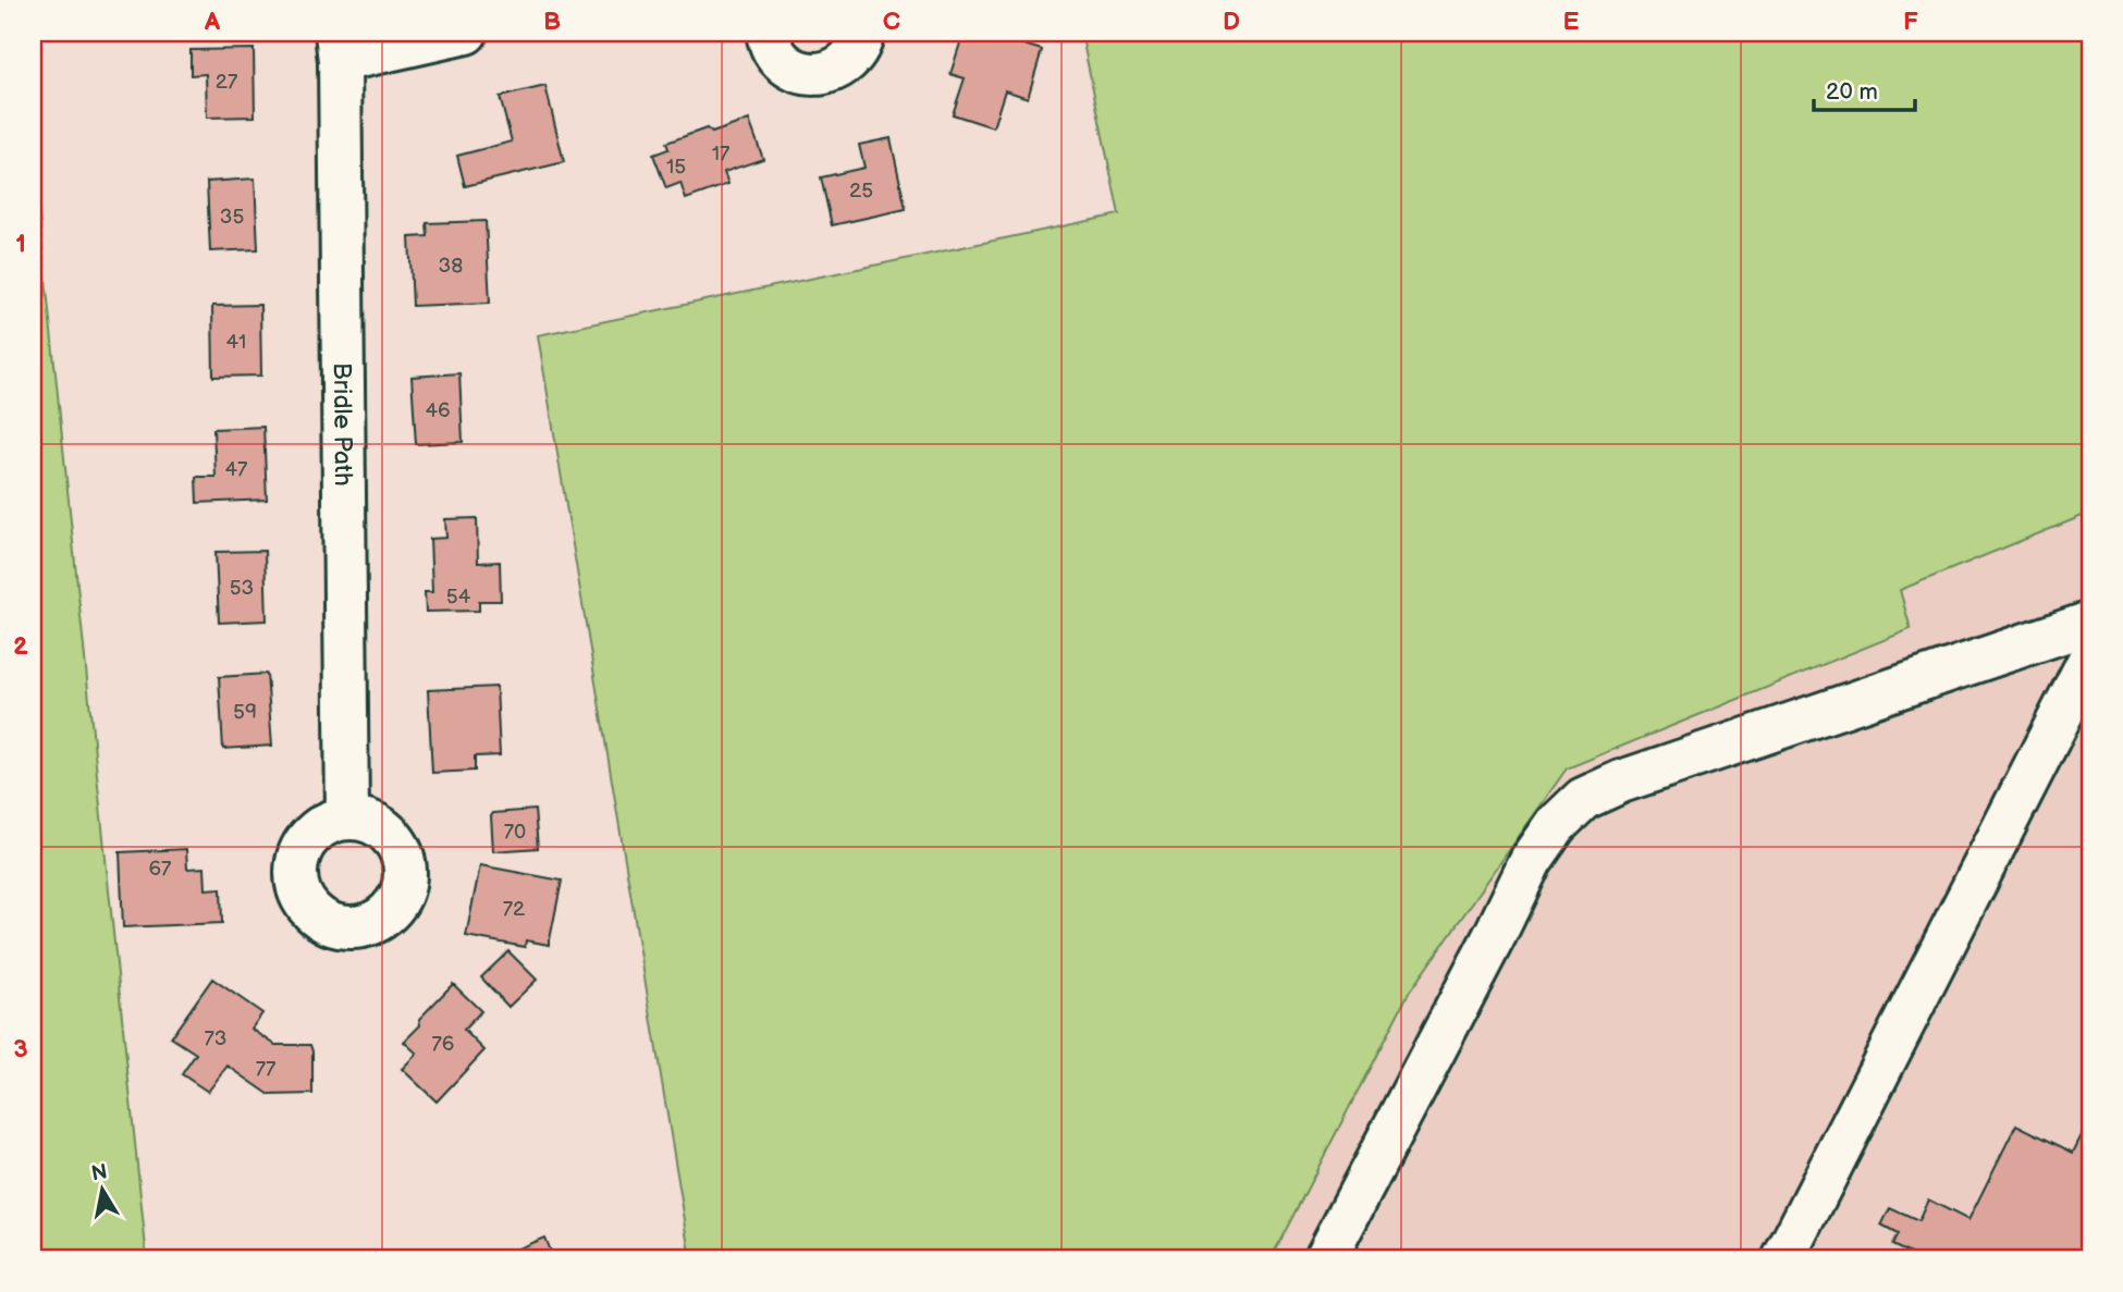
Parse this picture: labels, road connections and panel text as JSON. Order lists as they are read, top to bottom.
{
  "streets": {
    "street": ["Bridle Path"]
  },
  "house_numbers": [
    "27",
    "17",
    "15",
    "25",
    "35",
    "38",
    "41",
    "46",
    "47",
    "53",
    "54",
    "59",
    "70",
    "67",
    "72",
    "73",
    "76",
    "77"
  ],
  "scale_bar": "20 m",
  "north": "top",
  "grid": {
    "columns": [
      "A",
      "B",
      "C",
      "D",
      "E",
      "F"
    ],
    "rows": ["1", "2", "3"]
  }
}
